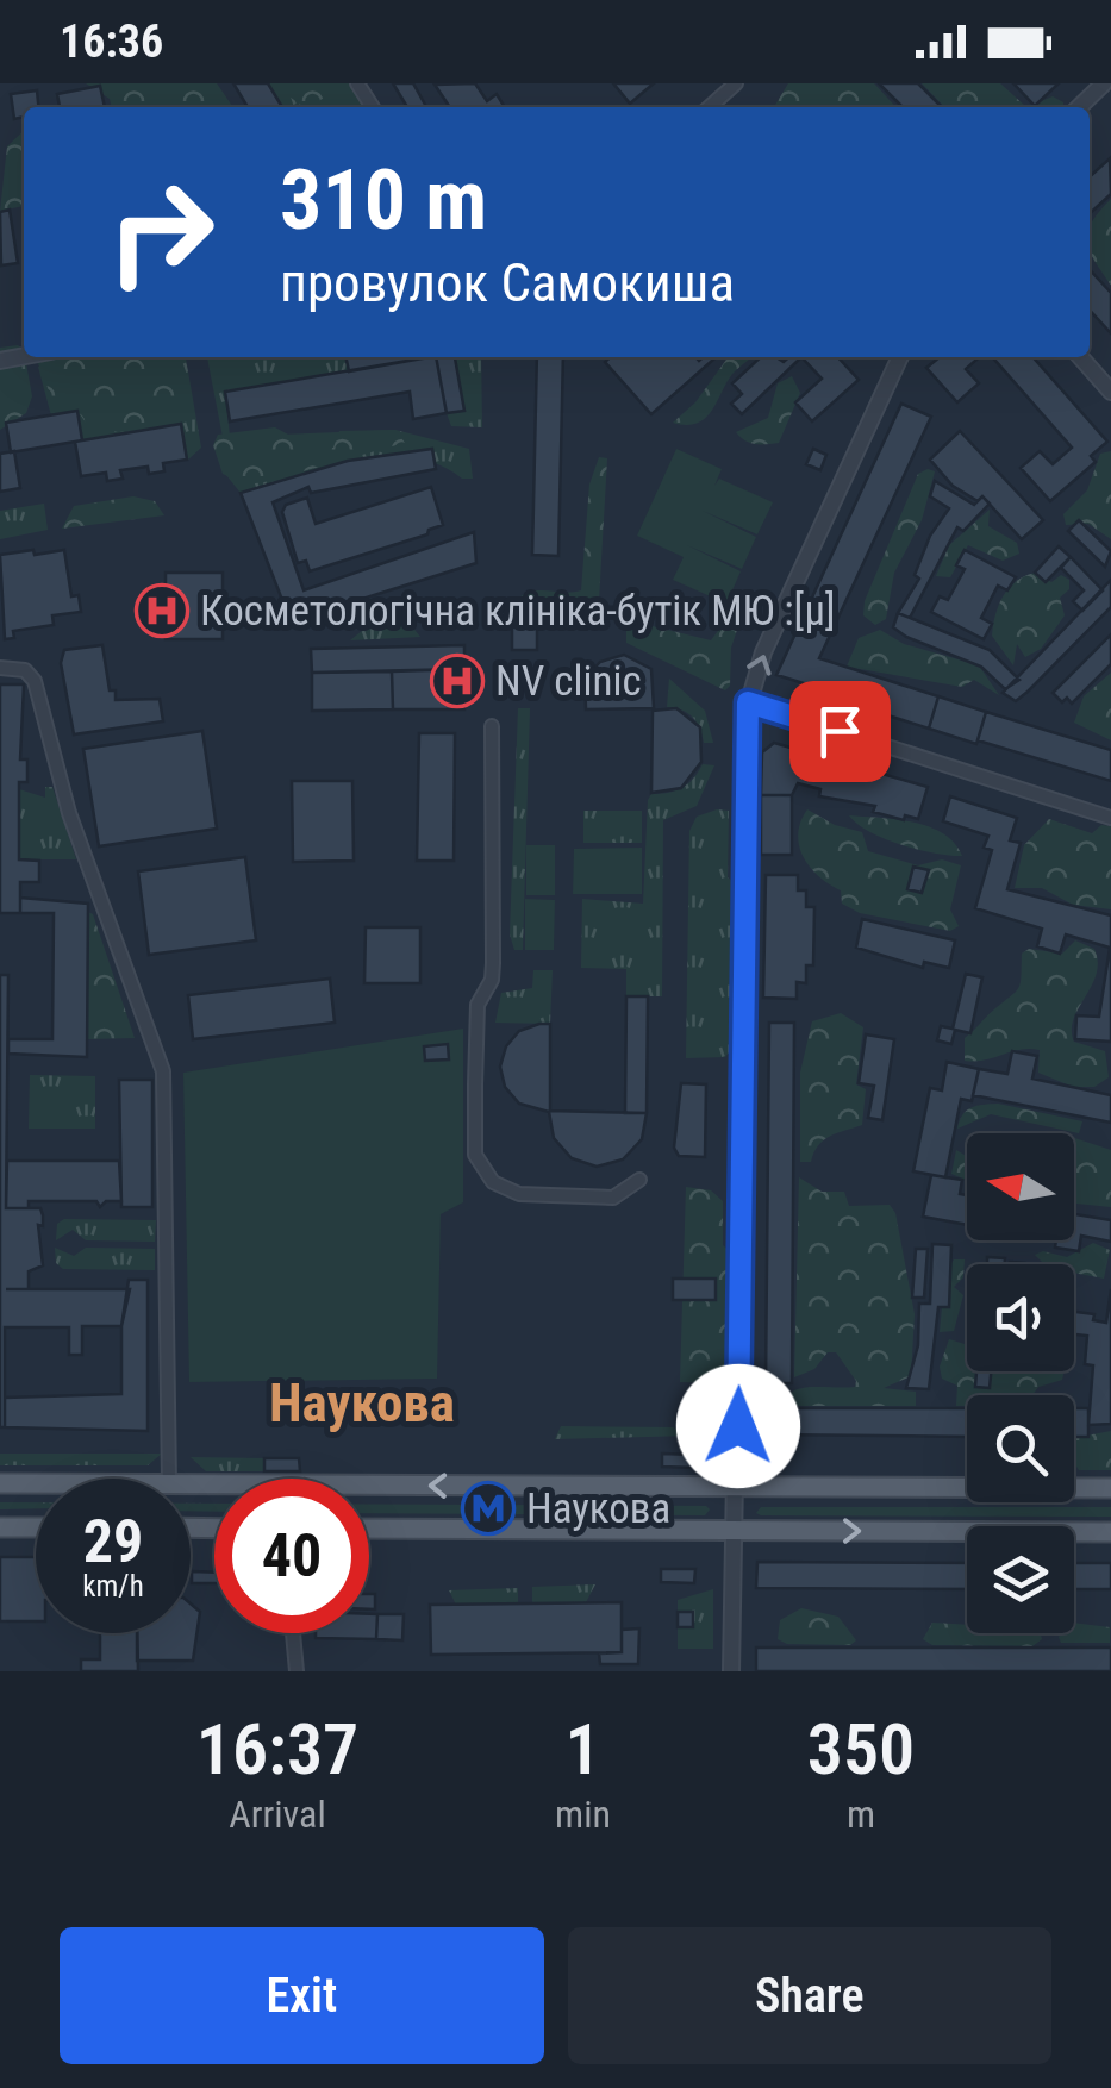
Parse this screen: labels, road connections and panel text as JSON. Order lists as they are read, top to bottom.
{
  "districts": ["Наукова"],
  "places": {
    "hospital": ["Косметологічна клініка-бутік МЮ :[μ]", "NV clinic"],
    "metro station": ["Наукова"]
  },
  "north": "left",
  "page": {
    "status": "16:36",
    "turn": ["310 m", "провулок Самокиша"],
    "speed": "29 km/h",
    "limit": "40",
    "eta": [
      "16:37",
      "Arrival",
      "1",
      "min",
      "350",
      "m"
    ],
    "buttons": ["Exit", "Share"]
  }
}
